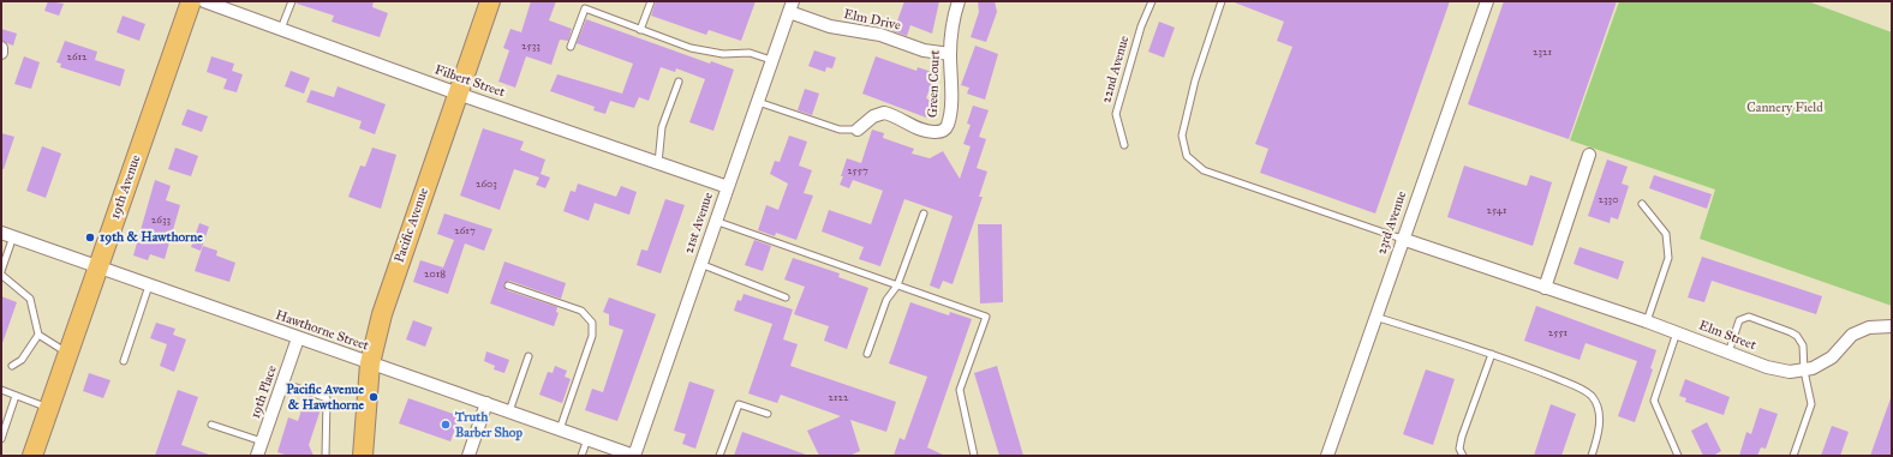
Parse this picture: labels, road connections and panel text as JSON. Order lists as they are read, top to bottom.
{
  "streets": {
    "main road": ["19th Avenue", "Pacific Avenue"],
    "street": [
      "Elm Drive",
      "Filbert Street",
      "Green Court",
      "21st Avenue",
      "23rd Avenue",
      "Hawthorne Street",
      "Elm Street",
      "19th Place"
    ],
    "lane": ["22nd Avenue"]
  },
  "crossings": [
    ["Elm Drive", "Green Court"],
    ["Elm Drive", "21st Avenue"],
    ["Filbert Street", "21st Avenue"],
    ["Filbert Street", "Pacific Avenue"],
    ["19th Avenue", "Hawthorne Street"],
    ["21st Avenue", "Hawthorne Street"],
    ["23rd Avenue", "Elm Street"],
    ["Pacific Avenue", "Hawthorne Street"],
    ["Hawthorne Street", "19th Place"]
  ],
  "parks": ["Cannery Field"],
  "places": ["19th & Hawthorne", "Pacific Avenue & Hawthorne", "Truth Barber Shop"],
  "house_numbers": [
    "2533",
    "2321",
    "2612",
    "2557",
    "2603",
    "2330",
    "2541",
    "2633",
    "2617",
    "2018",
    "2551",
    "2122"
  ]
}
